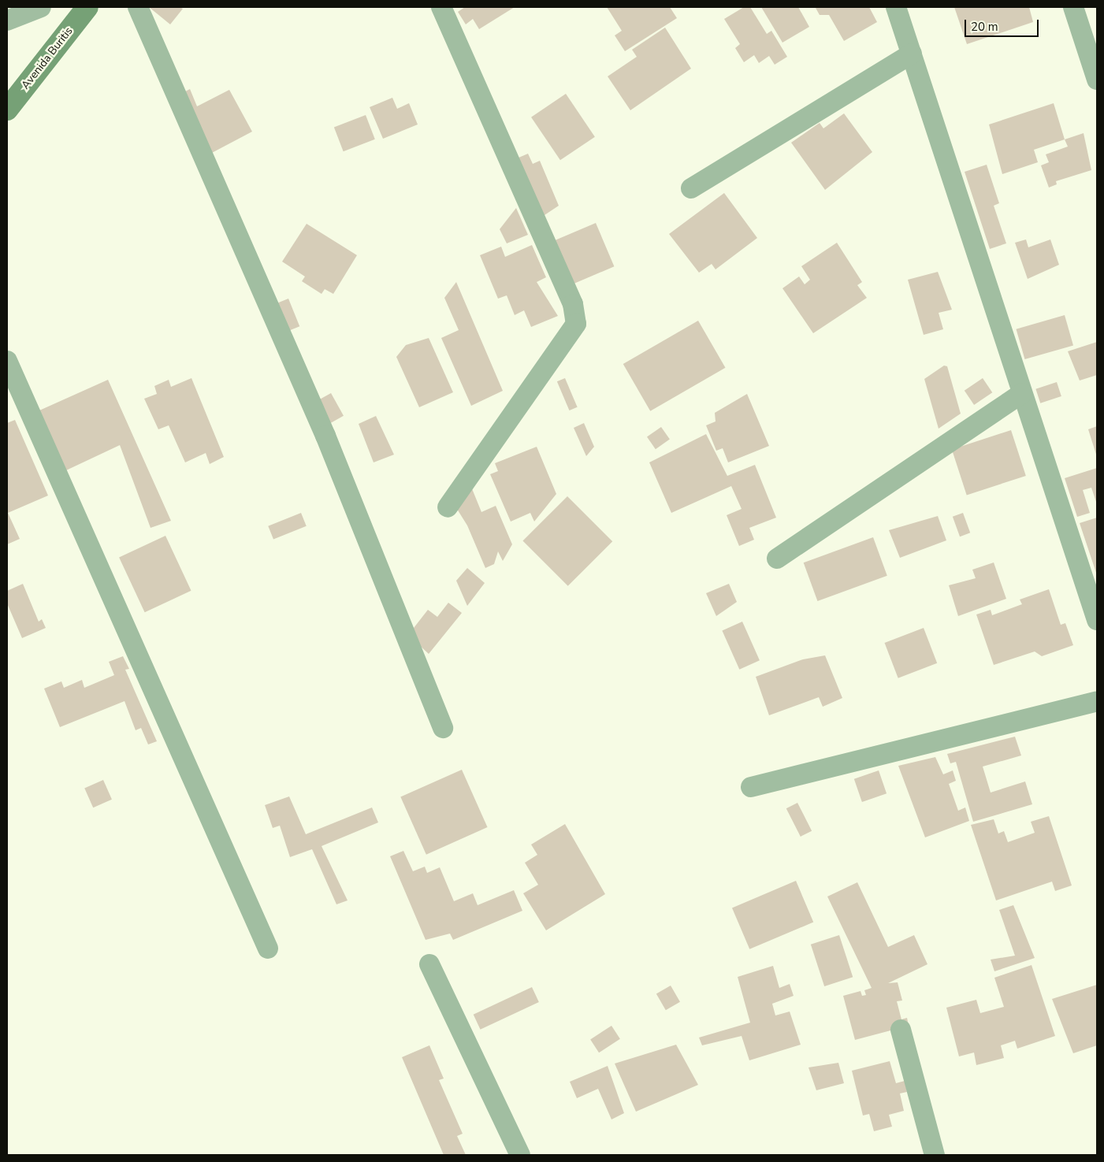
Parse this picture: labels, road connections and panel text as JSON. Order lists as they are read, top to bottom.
{
  "streets": {
    "street": ["Avenida Buritis"]
  },
  "scale_bar": "20 m"
}
